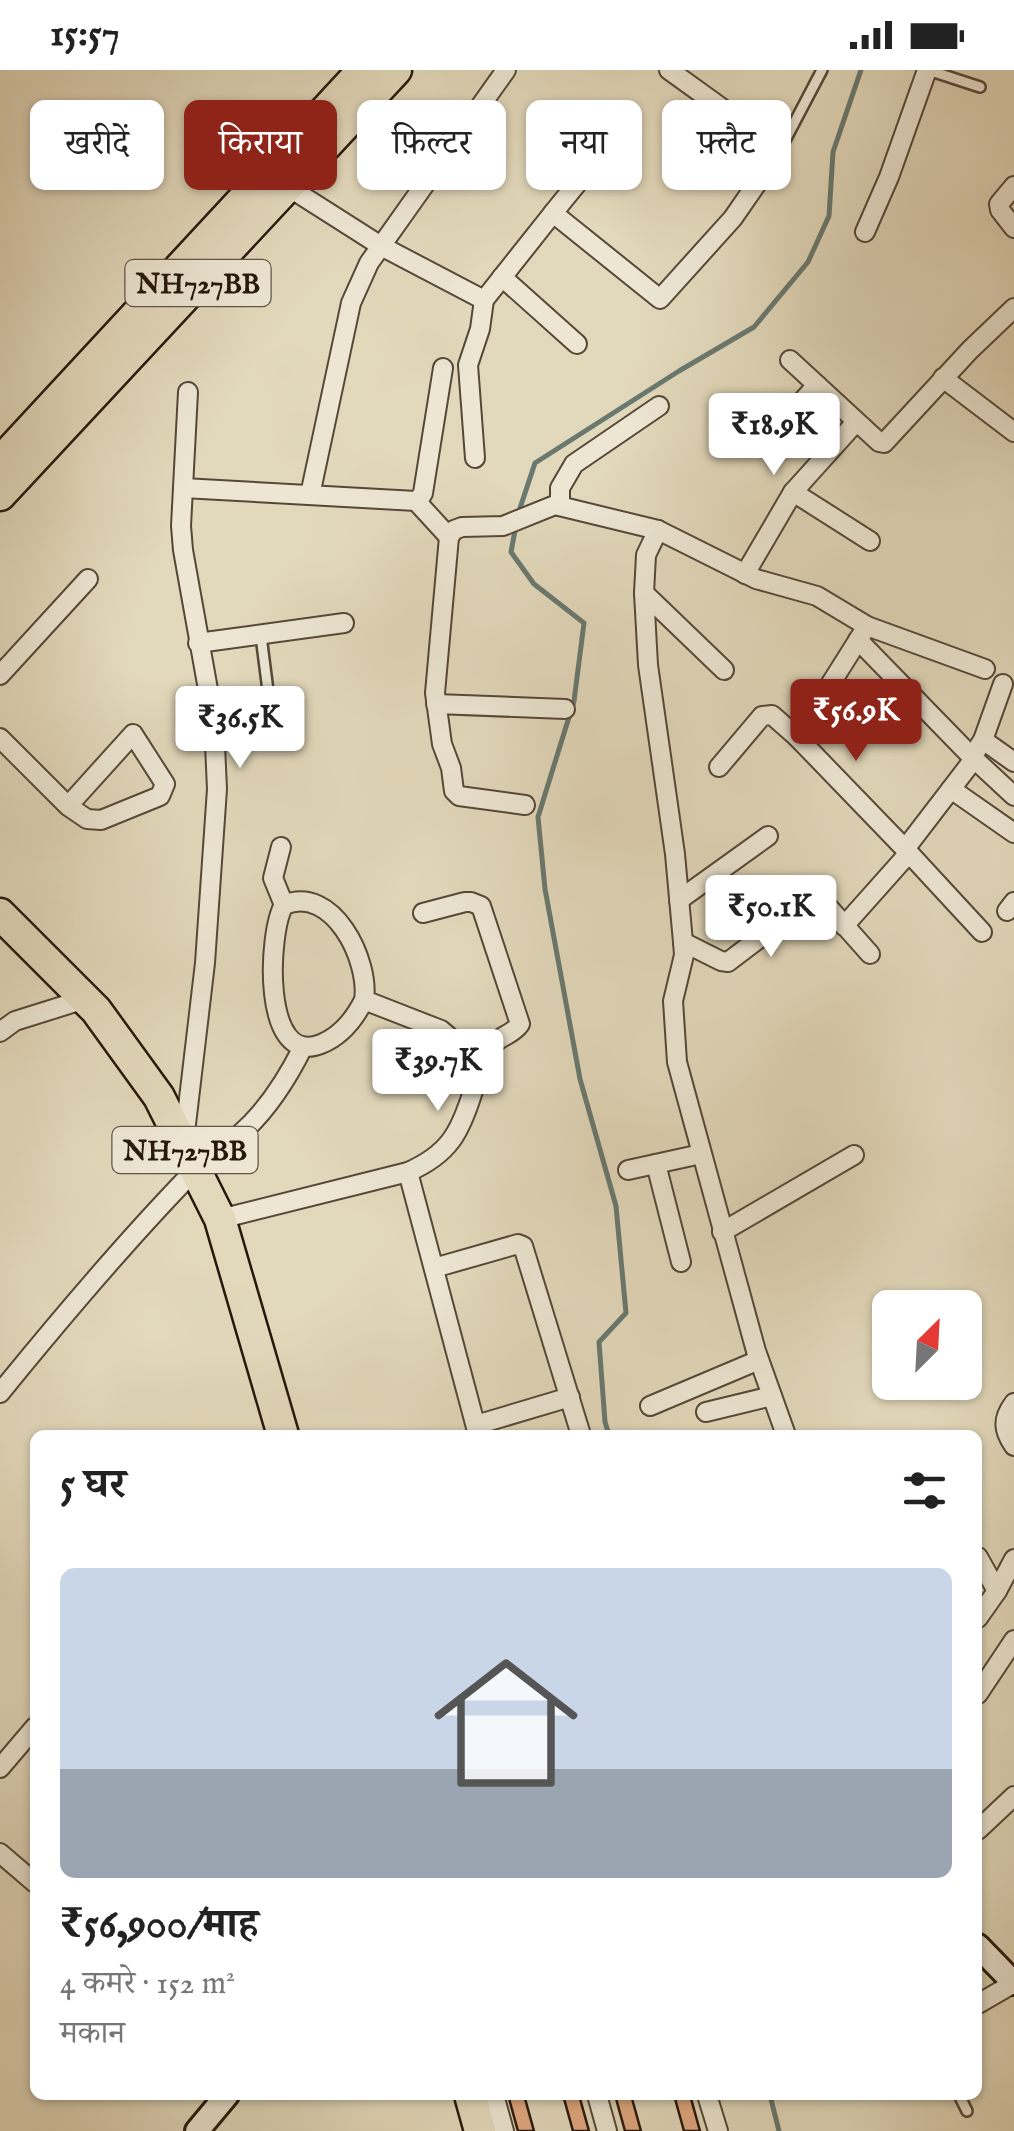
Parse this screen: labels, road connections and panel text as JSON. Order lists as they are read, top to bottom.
{
  "streets": {
    "highway": ["NH727BB"]
  },
  "north": "top right",
  "page": {
    "status": "15:57",
    "chip": [
      "खरीदें",
      "किराया",
      "फ़िल्टर",
      "नया",
      "फ़्लैट"
    ],
    "price": [
      "₹18.9K",
      "₹56.9K",
      "₹36.5K",
      "₹50.1K",
      "₹39.7K"
    ],
    "heading": "5 घर",
    "list": [
      {
        "name": "₹56,900/माह",
        "note": "4 कमरे · 152 m² · मकान"
      }
    ]
  }
}
